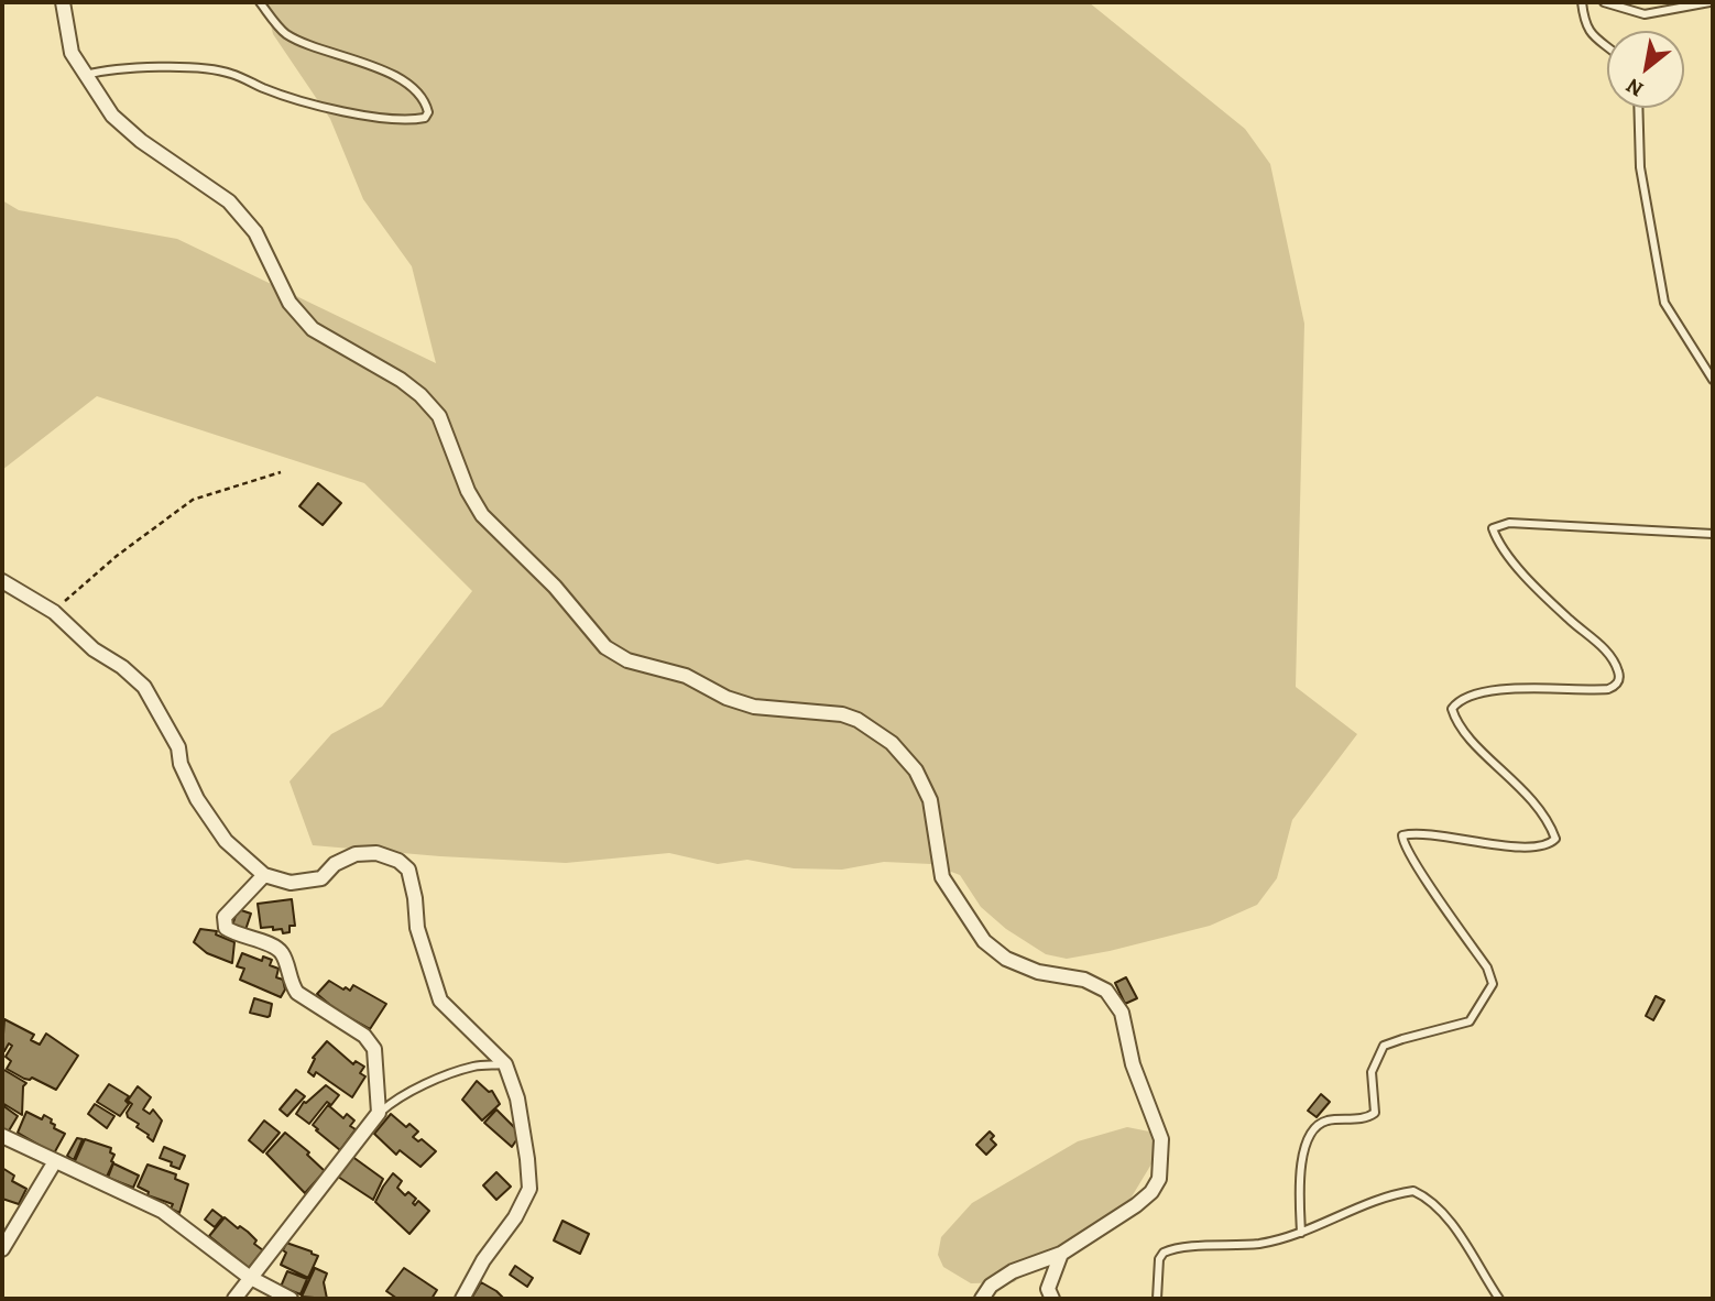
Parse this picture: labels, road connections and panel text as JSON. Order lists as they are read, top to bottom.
{
  "north": "bottom left"
}
